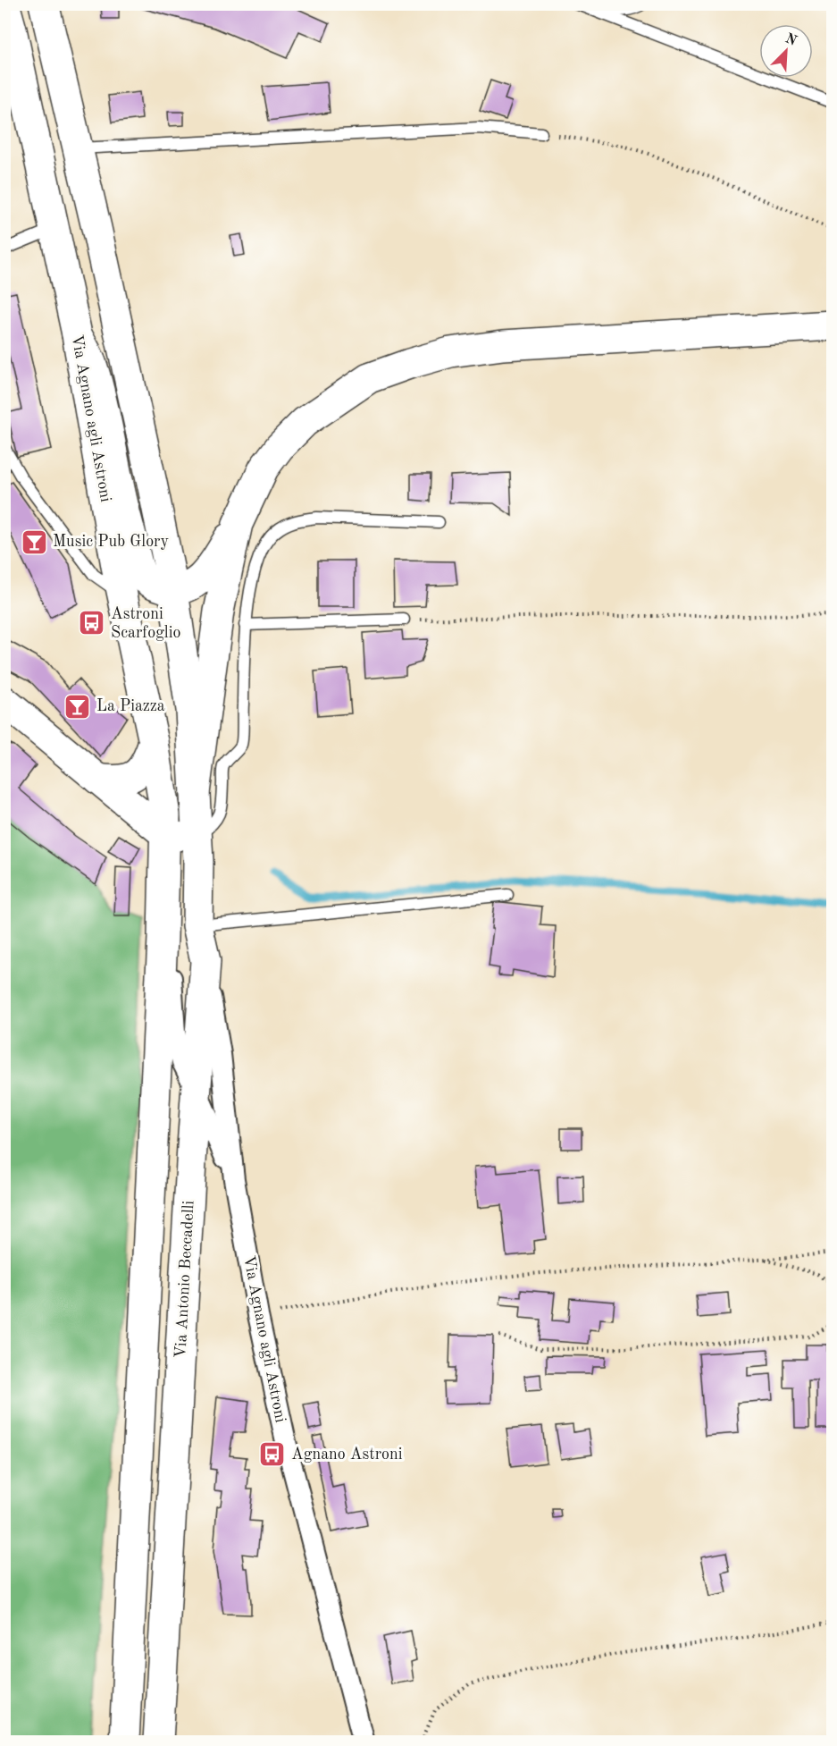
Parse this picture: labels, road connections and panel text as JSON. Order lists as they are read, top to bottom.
{
  "streets": {
    "main road": ["Via Agnano agli Astroni", "Via Antonio Beccadelli"]
  },
  "crossings": [
    ["Via Agnano agli Astroni", "Via Antonio Beccadelli"]
  ],
  "places": {
    "bar": ["Music Pub Glory", "La Piazza"],
    "bus stop": ["Astroni Scarfoglio", "Agnano Astroni"]
  },
  "north": "top right"
}
